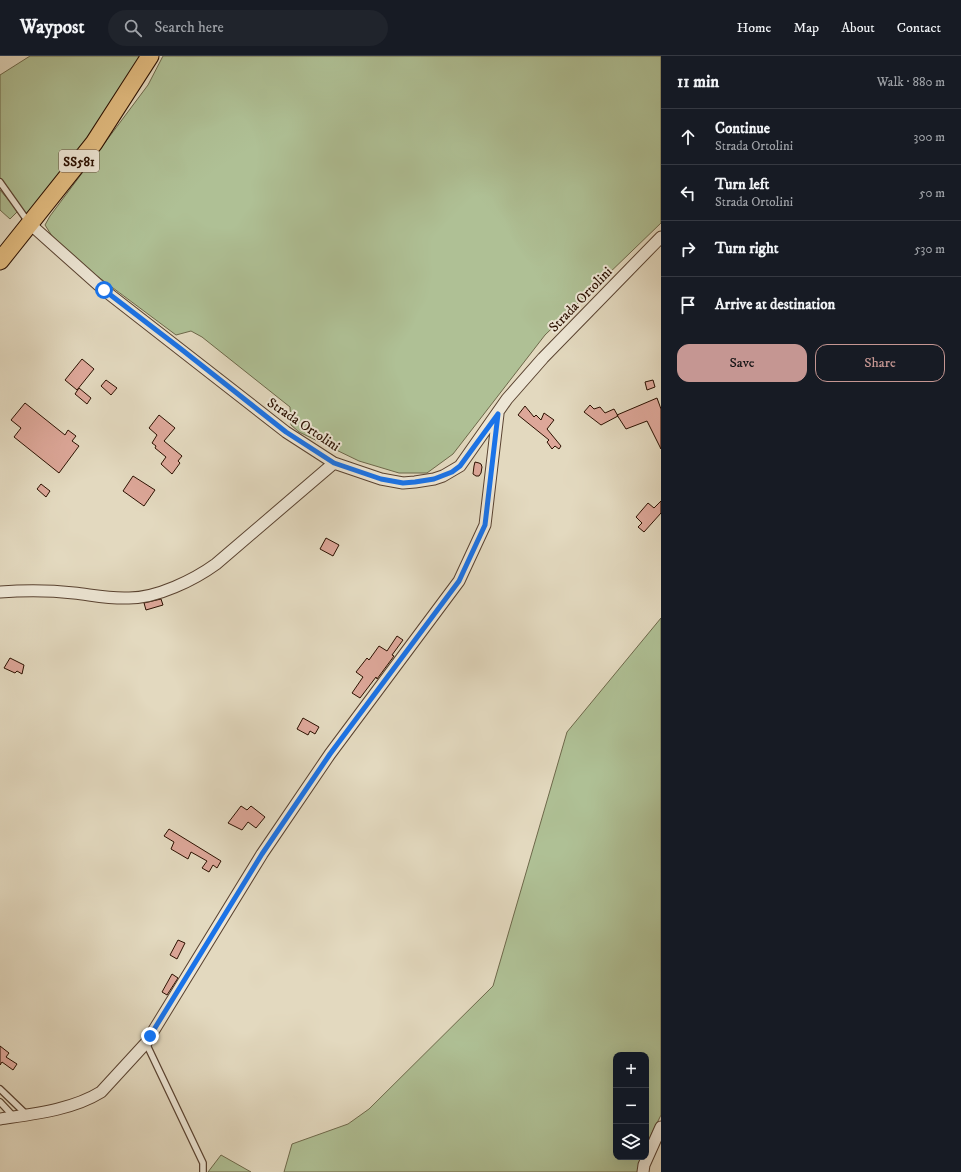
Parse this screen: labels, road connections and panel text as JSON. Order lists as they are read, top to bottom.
{
  "streets": {
    "main road": ["SS581"],
    "street": ["Strada Ortolini"]
  },
  "crossings": [
    ["SS581", "Strada Ortolini"]
  ],
  "page": {
    "header": "Waypost",
    "search": "Search here",
    "nav": [
      "Home",
      "Map",
      "About",
      "Contact"
    ],
    "heading": ["11 min", "Walk · 880 m"],
    "list": [
      ["Continue", "Strada Ortolini", "300 m"],
      ["Turn left", "Strada Ortolini", "50 m"],
      ["Turn right", "530 m"],
      "Arrive at destination"
    ],
    "buttons": ["Save", "Share"],
    "map_buttons": ["+", "−"]
  }
}
